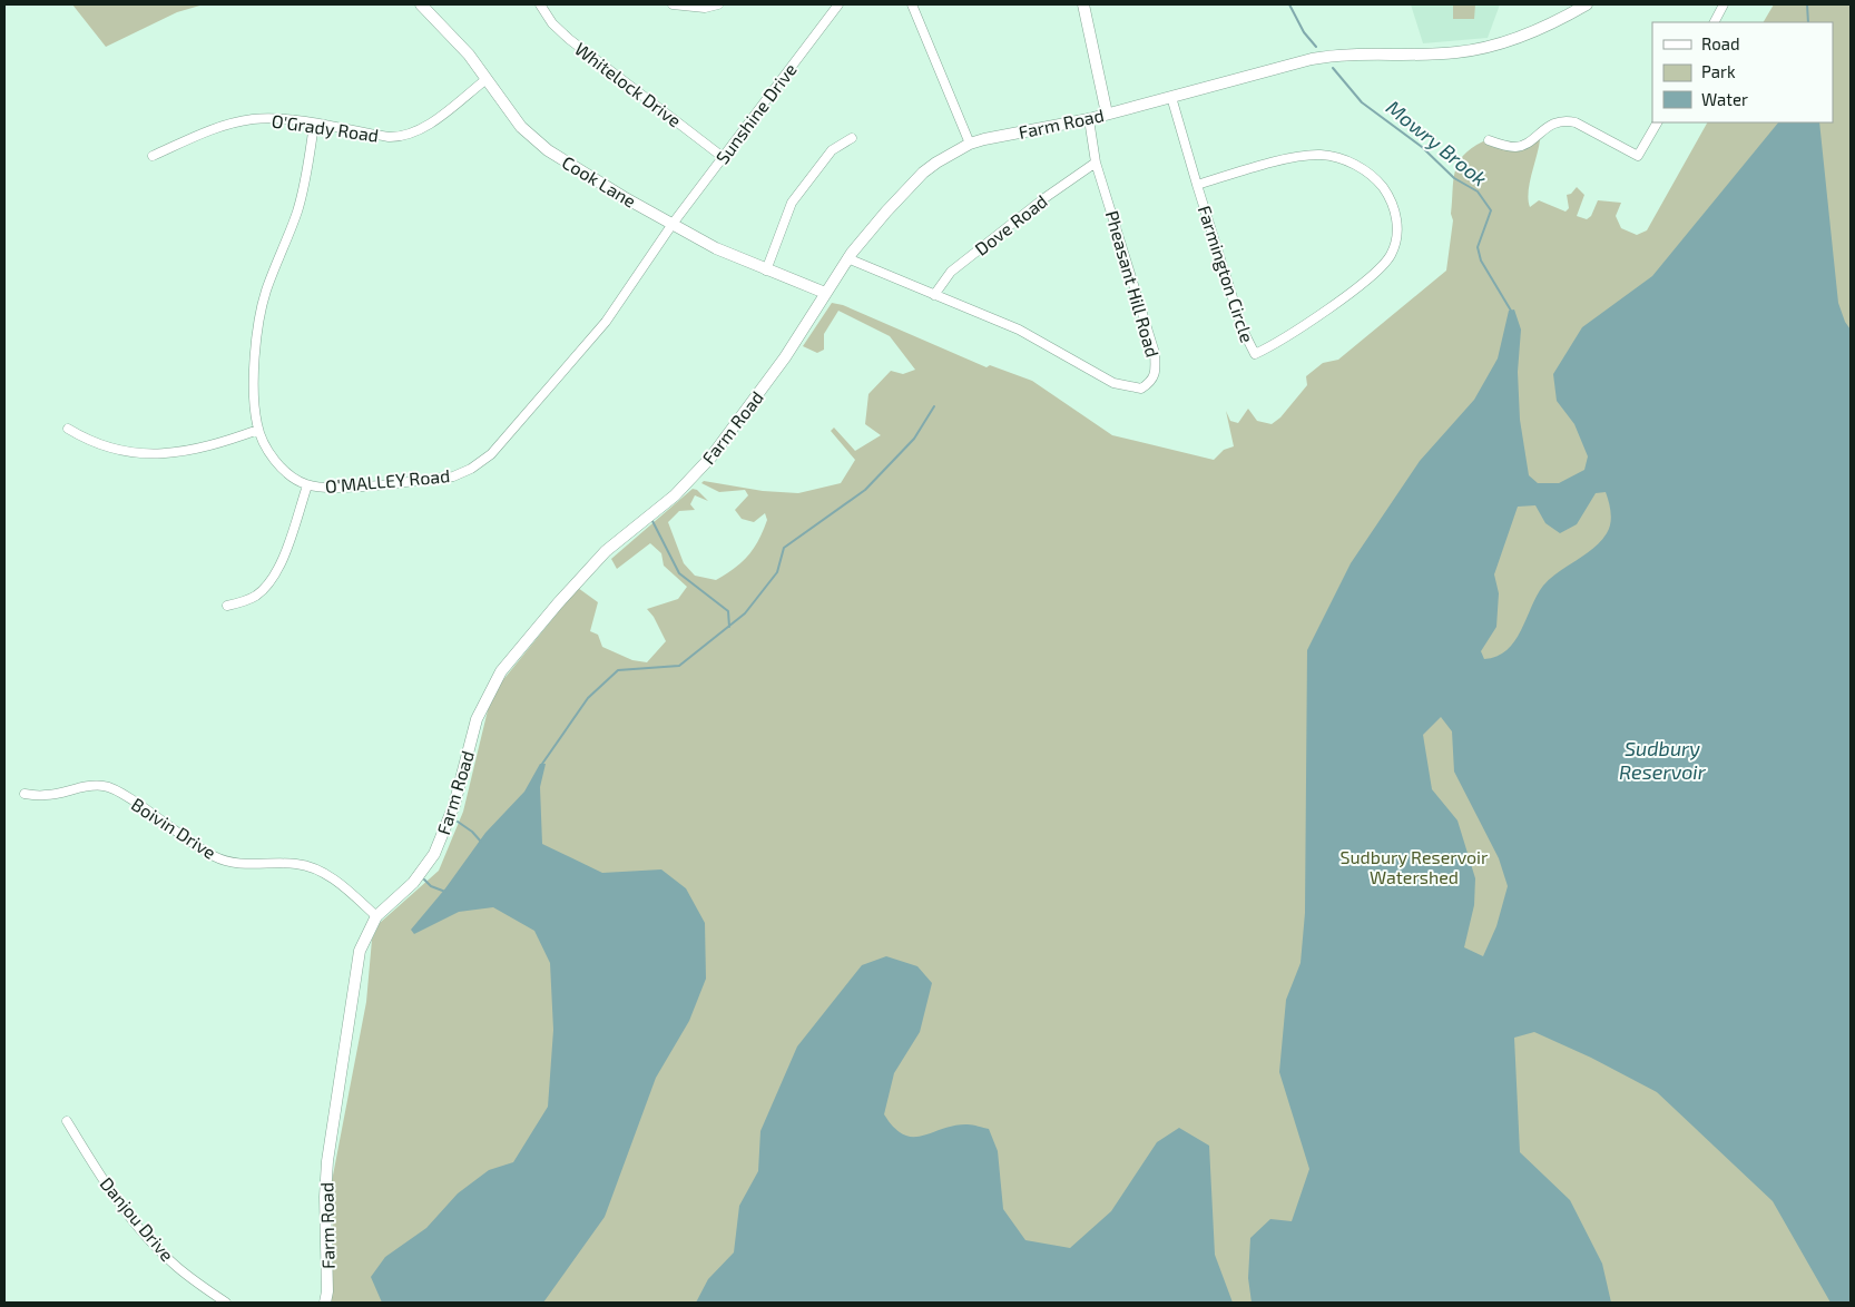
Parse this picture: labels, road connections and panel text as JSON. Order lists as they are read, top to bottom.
{
  "streets": {
    "street": [
      "Whitelock Drive",
      "Sunshine Drive",
      "Farm Road",
      "O'Grady Road",
      "Cook Lane",
      "Dove Road",
      "Farmington Circle",
      "Pheasant Hill Road",
      "O'MALLEY Road",
      "Boivin Drive",
      "Danjou Drive"
    ]
  },
  "crossings": [
    ["Whitelock Drive", "Sunshine Drive"],
    ["Sunshine Drive", "Cook Lane"],
    ["Sunshine Drive", "O'MALLEY Road"],
    ["Farm Road", "Cook Lane"],
    ["Farm Road", "Farmington Circle"],
    ["Farm Road", "Pheasant Hill Road"],
    ["Farm Road", "Boivin Drive"],
    ["O'Grady Road", "Cook Lane"],
    ["O'Grady Road", "O'MALLEY Road"],
    ["Cook Lane", "O'MALLEY Road"],
    ["Dove Road", "Pheasant Hill Road"]
  ],
  "water": ["Mowry Brook", "Sudbury Reservoir"],
  "parks": ["Sudbury Reservoir Watershed"],
  "legend": ["Road", "Park", "Water"]
}
